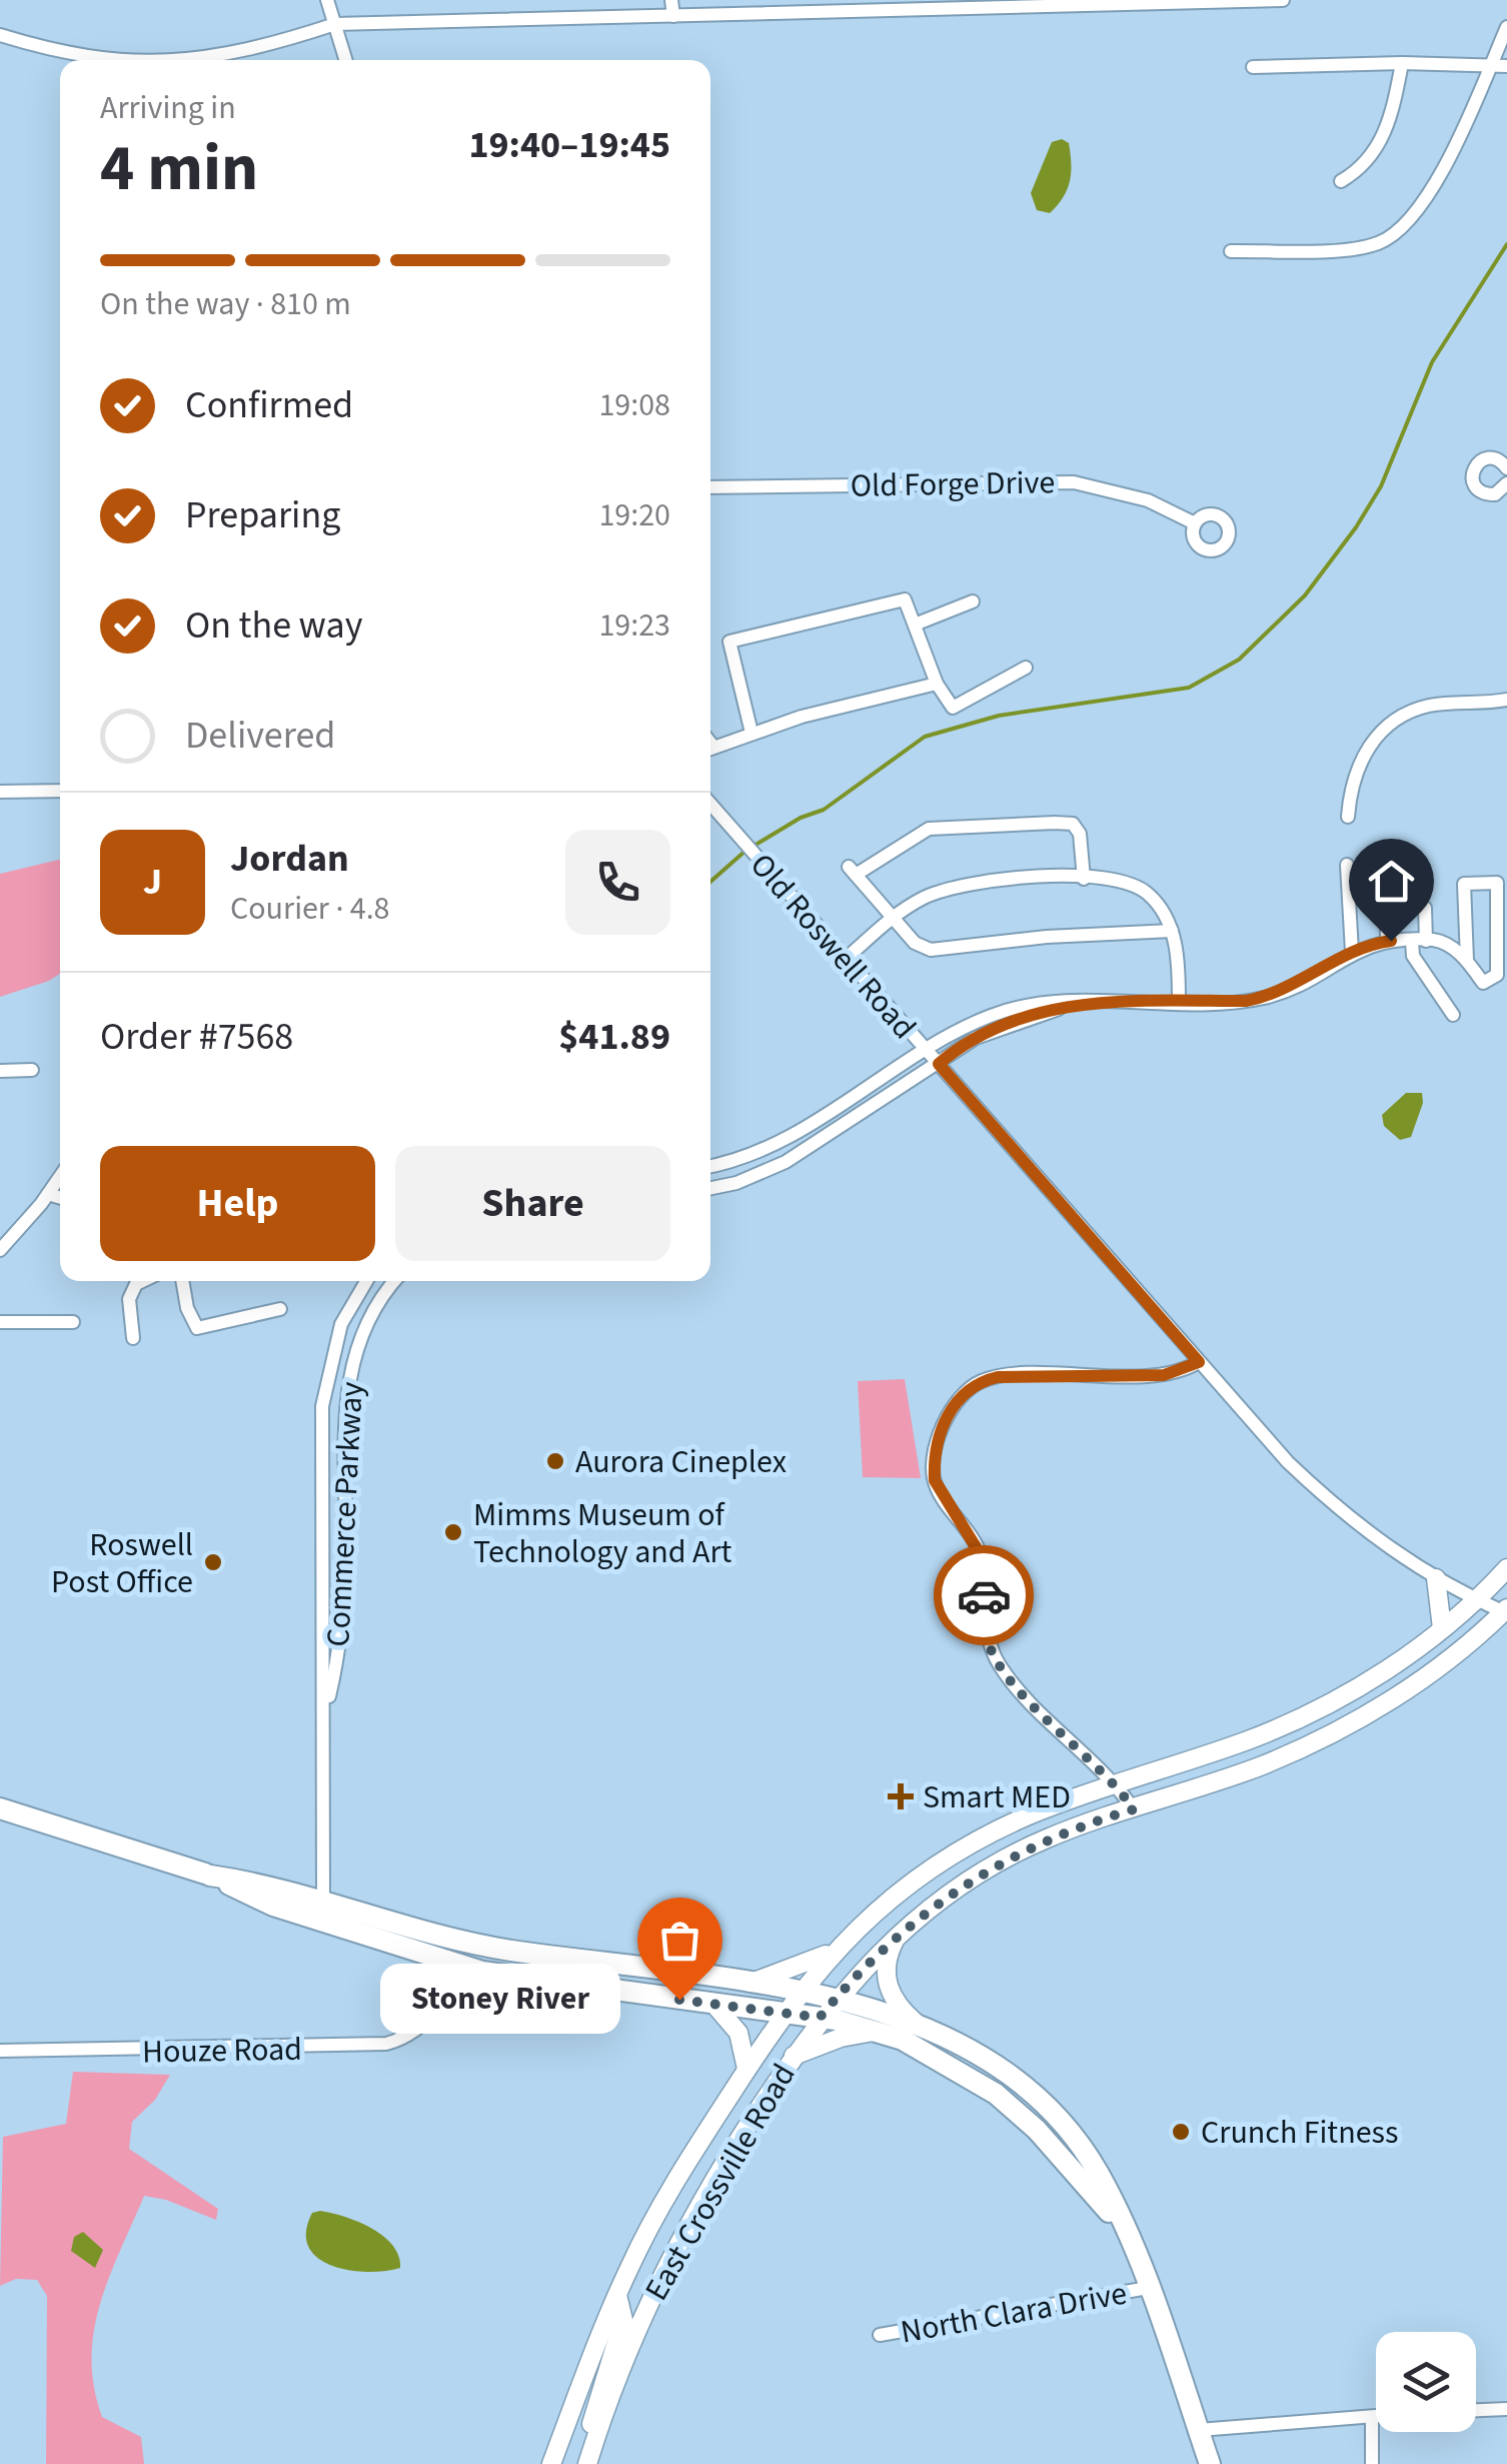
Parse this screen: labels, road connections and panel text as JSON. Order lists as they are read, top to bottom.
{
  "streets": {
    "main road": ["East Crossville Road"],
    "street": [
      "Old Forge Drive",
      "Old Roswell Road",
      "Commerce Parkway",
      "Houze Road",
      "North Clara Drive"
    ]
  },
  "crossings": [
    ["Old Roswell Road", "East Crossville Road"]
  ],
  "places": {
    "other": [
      "Aurora Cineplex",
      "Mimms Museum of Technology and Art",
      "Roswell Post Office",
      "Stoney River",
      "Crunch Fitness"
    ],
    "health": ["Smart MED"]
  },
  "page": {
    "heading": ["4 min", "Arriving in", "19:40–19:45"],
    "panel": [
      "Jordan",
      "Courier · 4.8",
      "Order #7568",
      "$41.89"
    ],
    "bar": "On the way · 810 m",
    "list": [
      ["Confirmed", "19:08"],
      ["Preparing", "19:20"],
      ["On the way", "19:23"],
      "Delivered"
    ],
    "round": "J",
    "buttons": ["Help", "Share"],
    "bubble": "Stoney River"
  }
}
